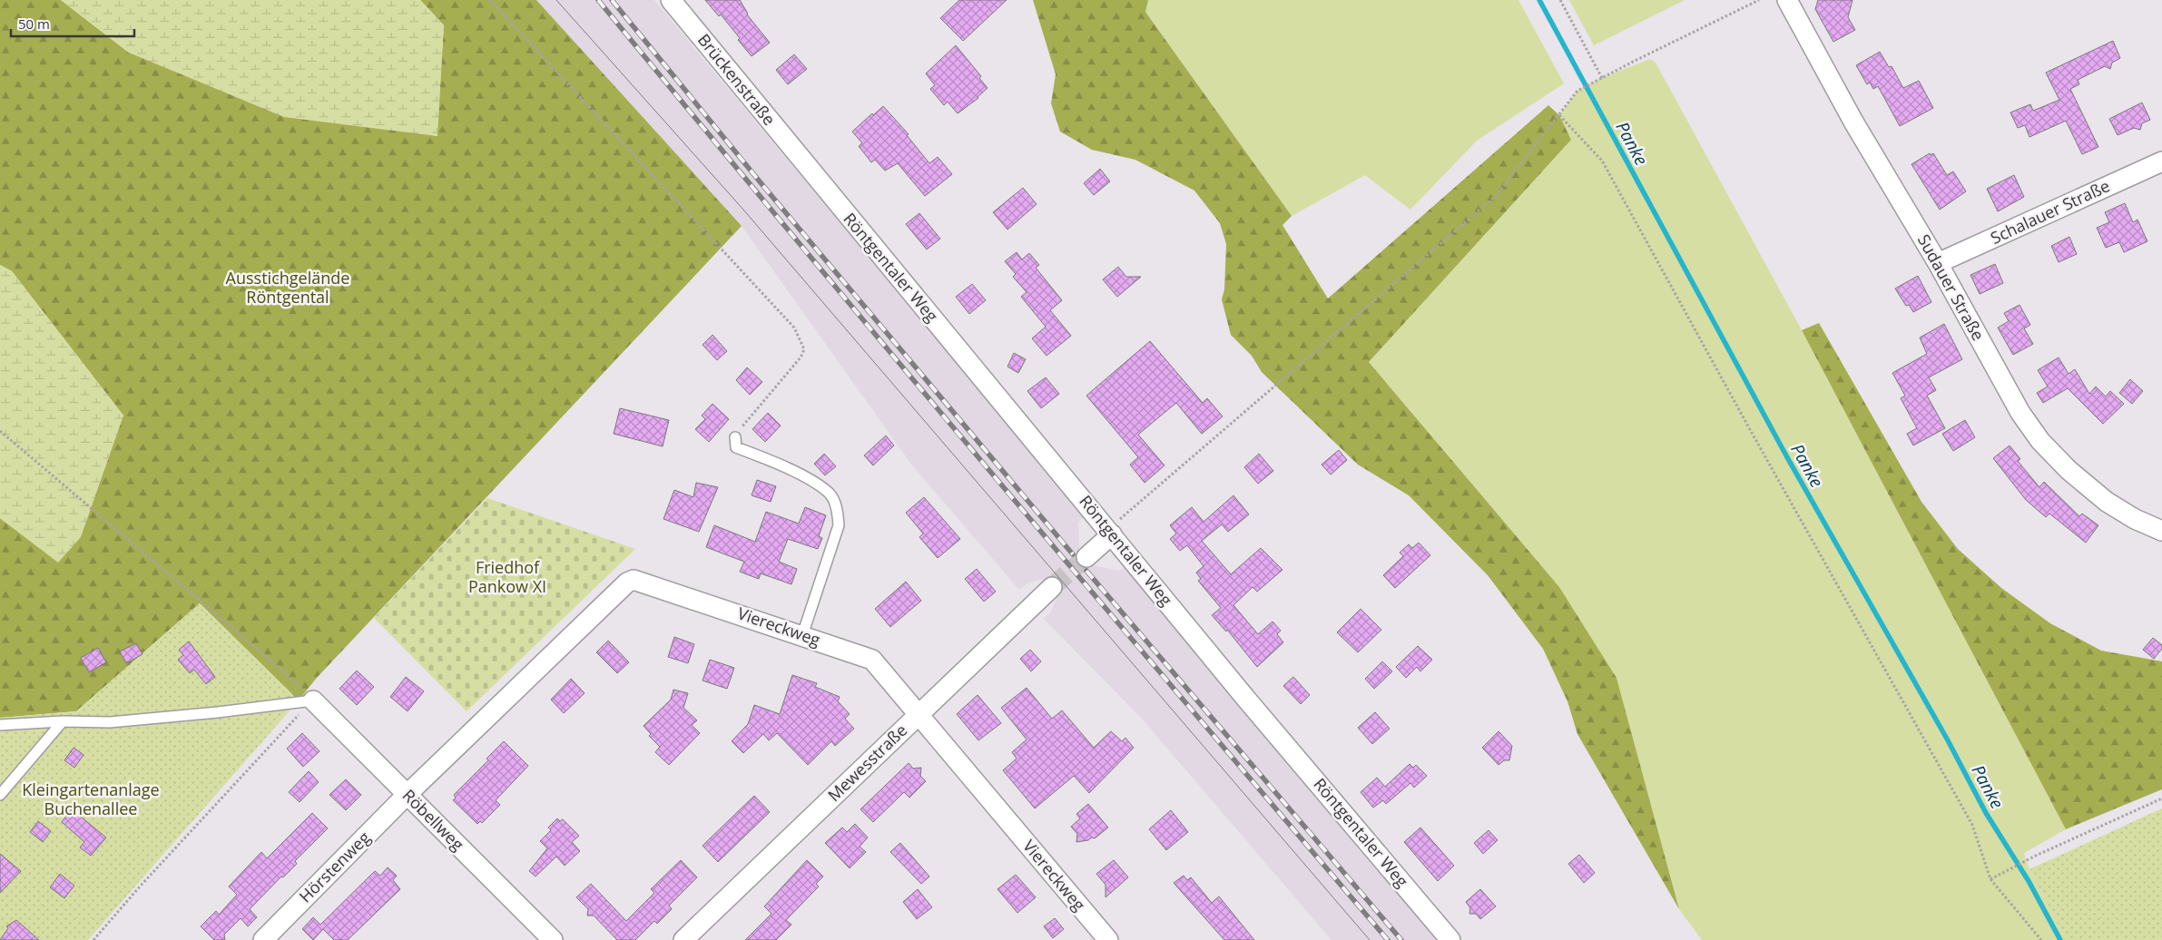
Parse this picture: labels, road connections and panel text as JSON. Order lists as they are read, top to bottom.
{
  "streets": {
    "street": [
      "Brückenstraße",
      "Schalauer Straße",
      "Röntgentaler Weg",
      "Sudauer Straße",
      "Viereckweg",
      "Mewesstraße",
      "Röbellweg",
      "Hörstenweg"
    ]
  },
  "crossings": [
    ["Brückenstraße", "Röntgentaler Weg"],
    ["Schalauer Straße", "Sudauer Straße"],
    ["Viereckweg", "Mewesstraße"],
    ["Viereckweg", "Röbellweg"],
    ["Viereckweg", "Hörstenweg"],
    ["Röbellweg", "Hörstenweg"]
  ],
  "water": ["Panke"],
  "parks": ["Ausstichgelände Röntgental", "Friedhof Pankow XI", "Kleingartenanlage Buchenallee"],
  "scale_bar": "50 m"
}
